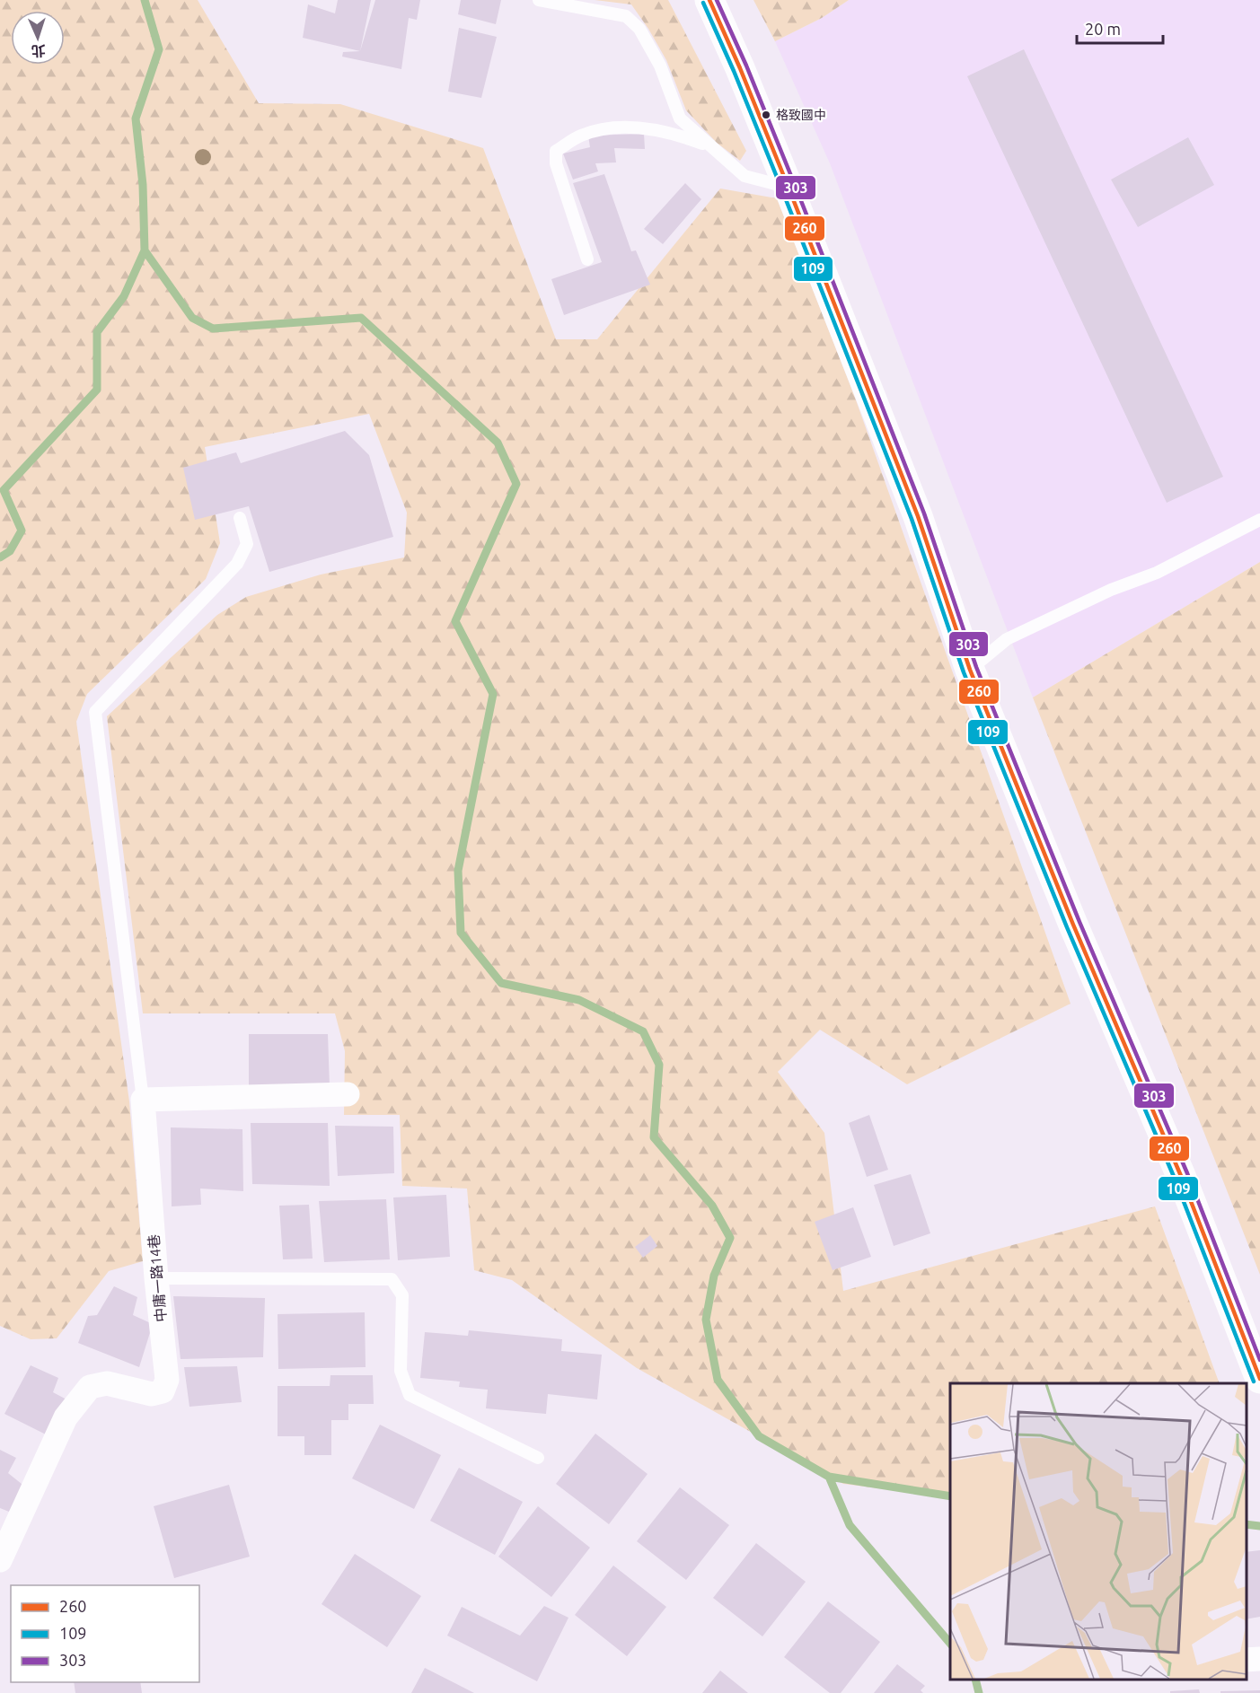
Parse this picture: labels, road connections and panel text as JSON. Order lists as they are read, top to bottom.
{
  "streets": {
    "street": ["中庸一路14巷"]
  },
  "places": ["格致國中"],
  "lines": ["transit line 260", "transit line 303", "transit line 109"],
  "legend": ["260", "109", "303"],
  "scale_bar": "20 m",
  "north": "bottom"
}
